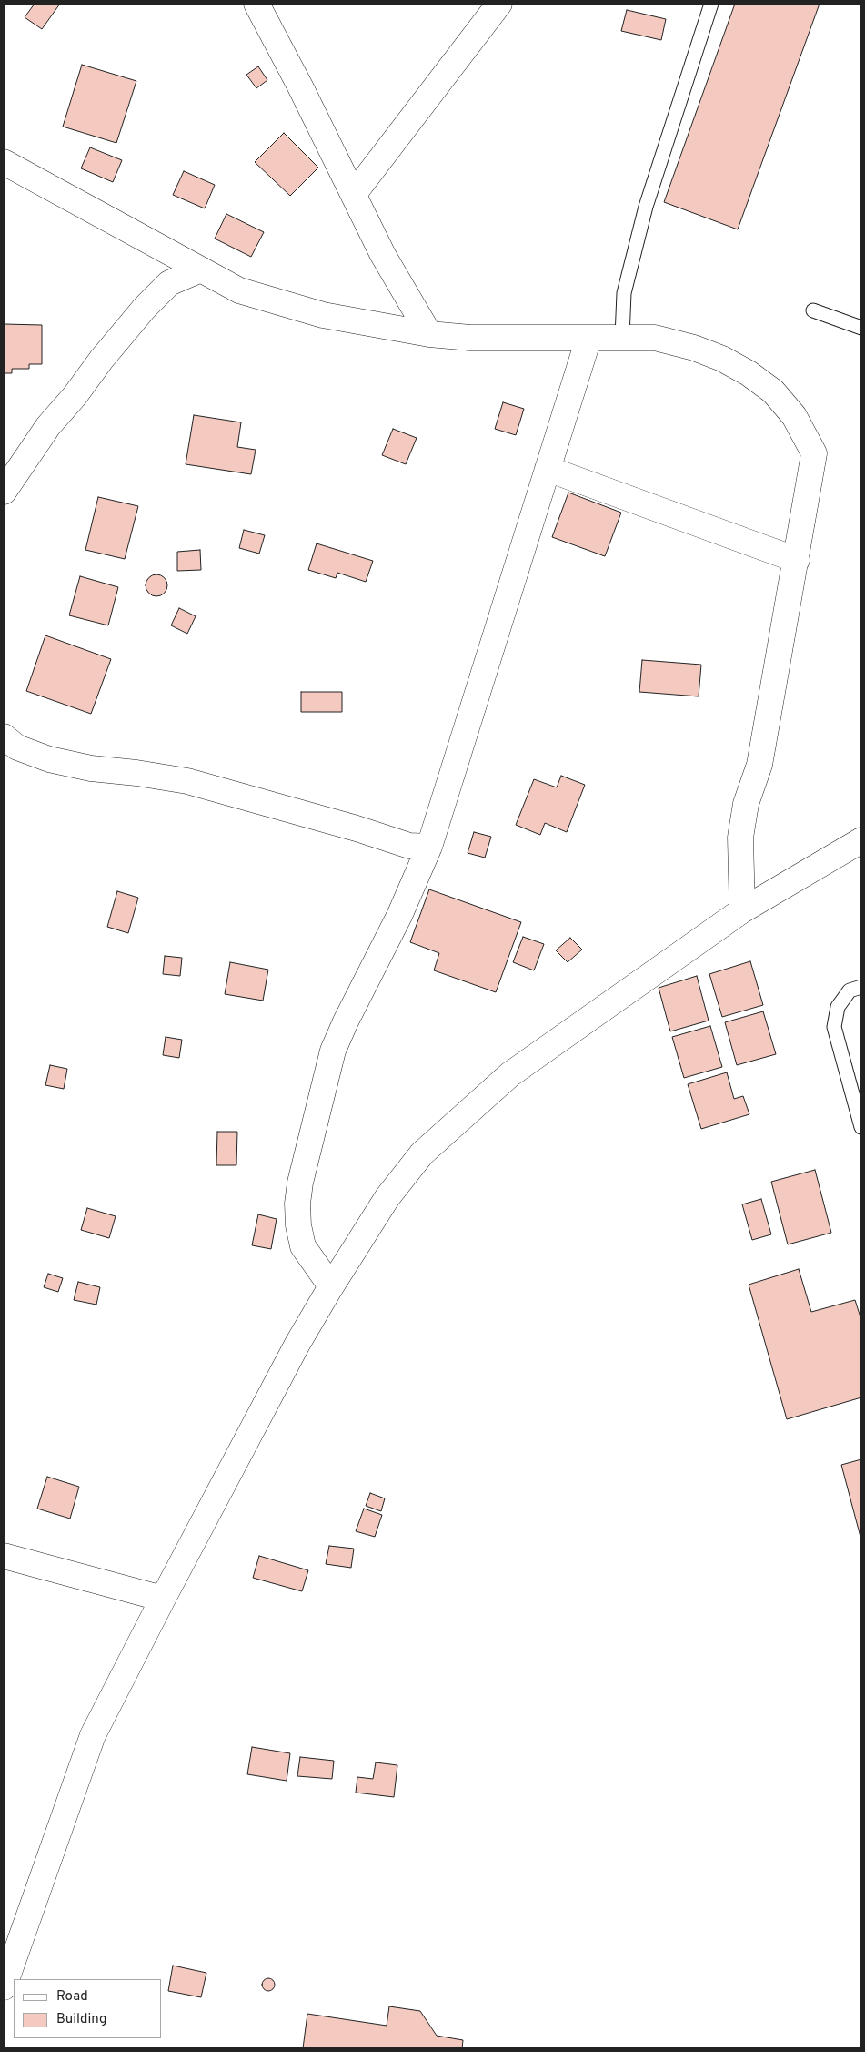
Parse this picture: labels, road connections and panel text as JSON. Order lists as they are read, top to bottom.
{
  "legend": ["Road", "Building"]
}
